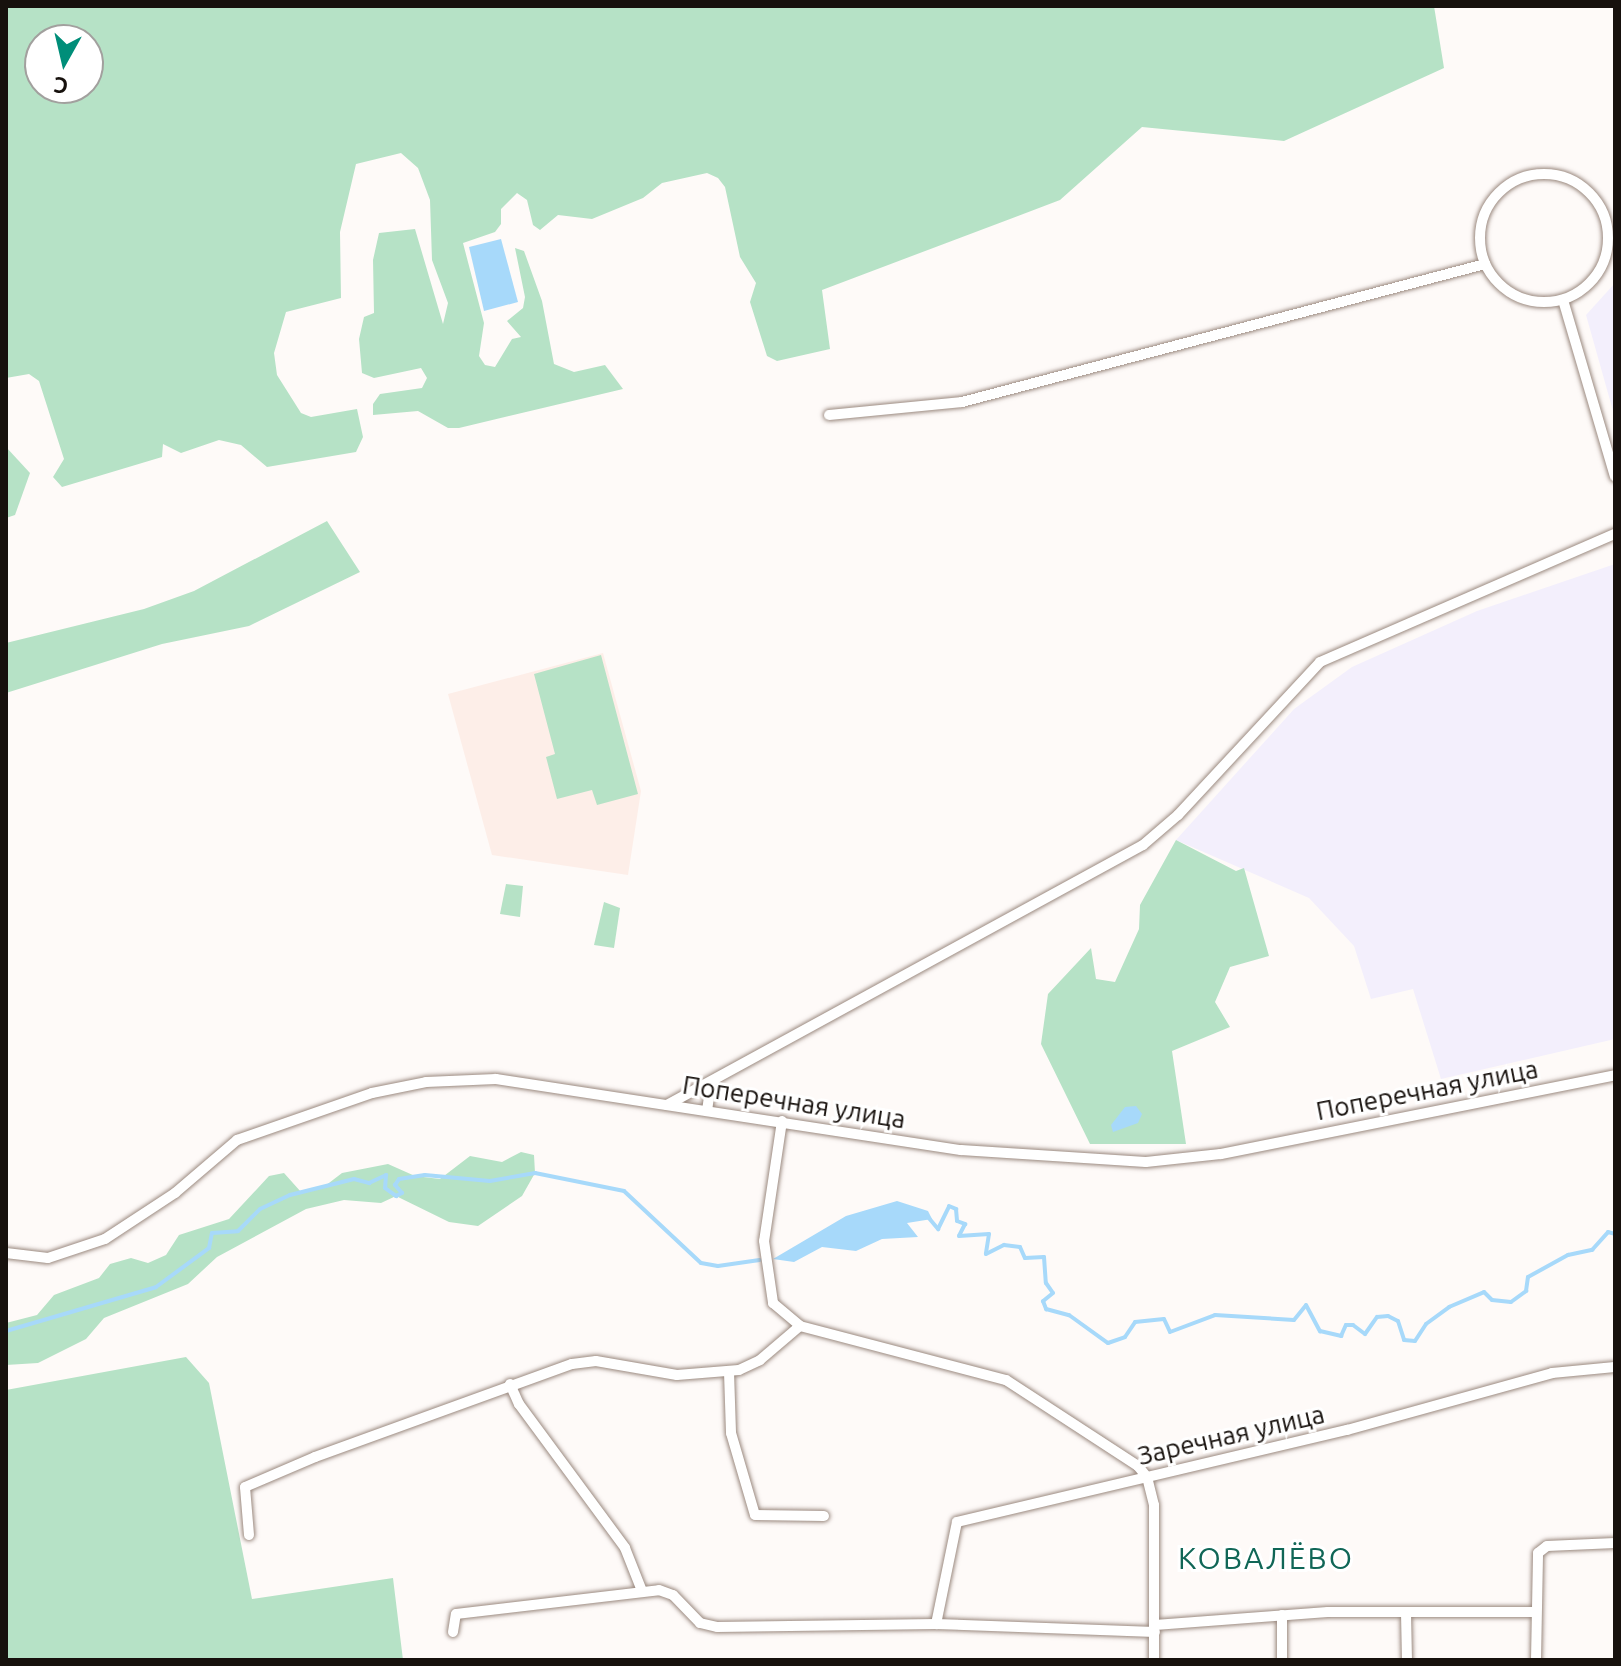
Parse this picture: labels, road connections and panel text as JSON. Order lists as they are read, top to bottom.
{
  "streets": {
    "street": ["Поперечная улица", "Заречная улица"]
  },
  "districts": ["КОВАЛЁВО"],
  "north": "bottom"
}
